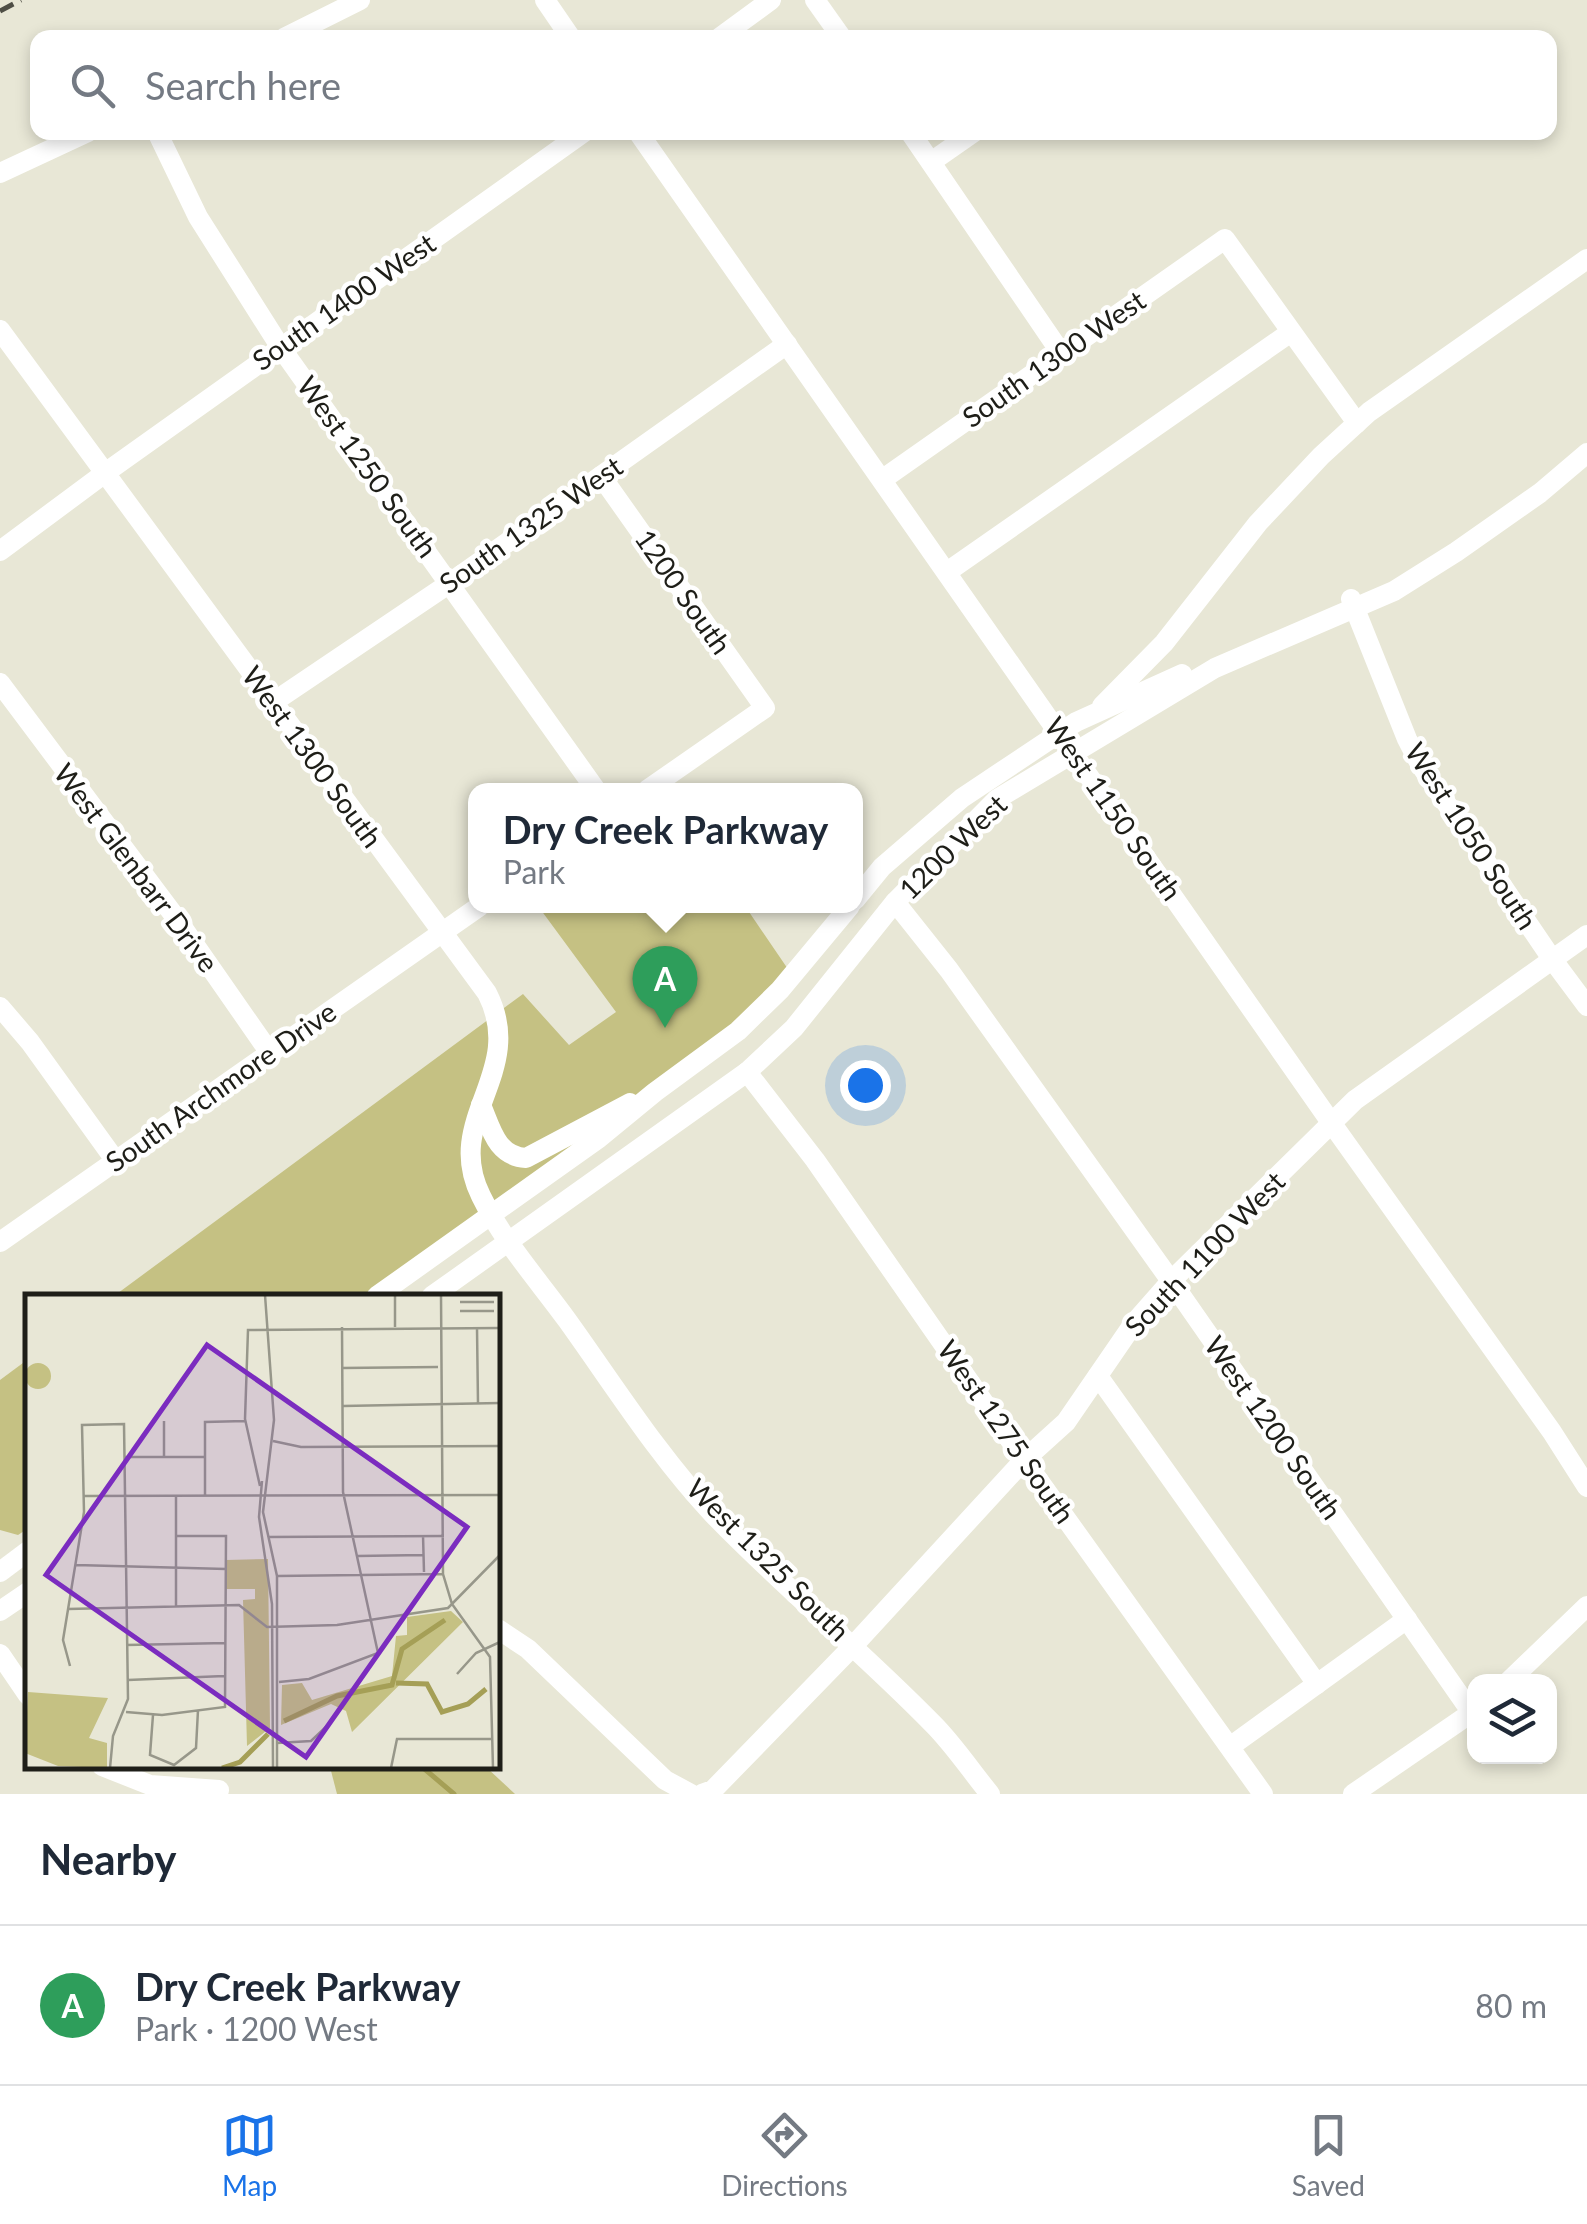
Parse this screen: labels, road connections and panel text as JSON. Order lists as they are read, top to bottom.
{
  "streets": {
    "street": [
      "South 1400 West",
      "South 1300 West",
      "West 1250 South",
      "South 1325 West",
      "1200 South",
      "West 1300 South",
      "West 1150 South",
      "West 1050 South",
      "1200 West",
      "West Glenbarr Drive",
      "South Archmore Drive",
      "South 1100 West",
      "West 1200 South",
      "West 1275 South",
      "West 1325 South"
    ]
  },
  "crossings": [
    ["South 1400 West", "West 1250 South"],
    ["South 1400 West", "West 1300 South"],
    ["South 1300 West", "West 1150 South"],
    ["West 1250 South", "South 1325 West"],
    ["South 1325 West", "1200 South"],
    ["South 1325 West", "West 1300 South"],
    ["South 1325 West", "West 1150 South"],
    ["West 1300 South", "South Archmore Drive"],
    ["West 1300 South", "West 1325 South"],
    ["West 1150 South", "1200 West"],
    ["West 1150 South", "South 1100 West"],
    ["West 1050 South", "1200 West"],
    ["West 1050 South", "South 1100 West"],
    ["1200 West", "West 1200 South"],
    ["1200 West", "West 1275 South"],
    ["1200 West", "West 1325 South"],
    ["West Glenbarr Drive", "South Archmore Drive"],
    ["South 1100 West", "West 1200 South"],
    ["South 1100 West", "West 1275 South"],
    ["South 1100 West", "West 1325 South"]
  ],
  "page": {
    "search": "Search here",
    "popup": ["Dry Creek Parkway", "Park"],
    "pins": "A",
    "heading": "Nearby",
    "list": [
      {
        "mark": "A",
        "name": "Dry Creek Parkway",
        "note": "Park · 1200 West",
        "value": "80 m"
      }
    ],
    "nav": ["Map", "Directions", "Saved"]
  }
}
